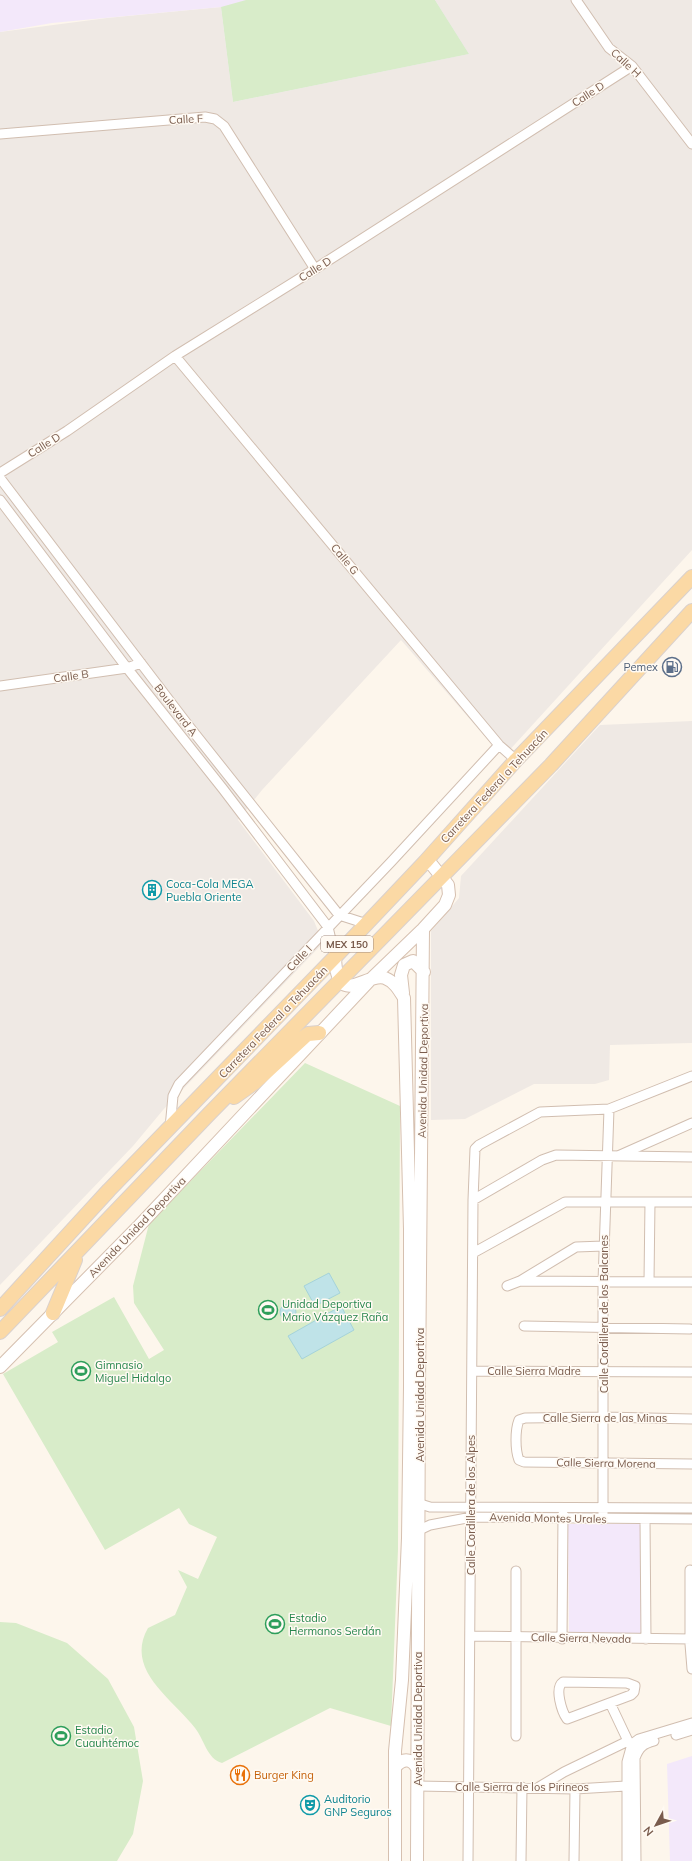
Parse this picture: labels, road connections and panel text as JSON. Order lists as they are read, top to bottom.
{
  "streets": {
    "main road": ["Carretera Federal a Tehuacán", "MEX 150"],
    "street": [
      "Calle H",
      "Calle D",
      "Calle F",
      "Calle G",
      "Calle B",
      "Boulevard A",
      "Calle I",
      "Avenida Unidad Deportiva",
      "Calle Cordillera de los Balcanes",
      "Calle Sierra Madre",
      "Calle Sierra de las Minas",
      "Calle Sierra Morena",
      "Calle Cordillera de los Alpes",
      "Avenida Montes Urales",
      "Calle Sierra Nevada",
      "Calle Sierra de los Pirineos"
    ]
  },
  "crossings": [
    ["Calle H", "Calle D"],
    ["Calle D", "Calle F"],
    ["Calle D", "Calle G"],
    ["Calle G", "Carretera Federal a Tehuacán"],
    ["Calle G", "Calle I"],
    ["Calle B", "Boulevard A"],
    ["Boulevard A", "Carretera Federal a Tehuacán"],
    ["Boulevard A", "Calle I"],
    ["Carretera Federal a Tehuacán", "Calle I"],
    ["Carretera Federal a Tehuacán", "Avenida Unidad Deportiva"],
    ["Avenida Unidad Deportiva", "Avenida Montes Urales"],
    ["Avenida Unidad Deportiva", "Calle Sierra de los Pirineos"],
    ["Calle Cordillera de los Balcanes", "Calle Sierra Madre"],
    ["Calle Cordillera de los Balcanes", "Calle Sierra de las Minas"],
    ["Calle Cordillera de los Balcanes", "Calle Sierra Morena"],
    ["Calle Cordillera de los Balcanes", "Calle Cordillera de los Alpes"],
    ["Calle Cordillera de los Balcanes", "Avenida Montes Urales"],
    ["Calle Sierra Madre", "Calle Cordillera de los Alpes"],
    ["Calle Sierra de las Minas", "Calle Sierra Morena"],
    ["Calle Cordillera de los Alpes", "Avenida Montes Urales"],
    ["Calle Cordillera de los Alpes", "Calle Sierra Nevada"],
    ["Calle Cordillera de los Alpes", "Calle Sierra de los Pirineos"]
  ],
  "places": {
    "fuel station": ["Pemex"],
    "building": ["Coca-Cola MEGA Puebla Oriente"],
    "sports": [
      "Unidad Deportiva Mario Vázquez Raña",
      "Gimnasio Miguel Hidalgo",
      "Estadio Hermanos Serdán",
      "Estadio Cuauhtémoc"
    ],
    "restaurant": ["Burger King"],
    "theatre": ["Auditorio GNP Seguros"]
  },
  "north": "bottom left"
}
